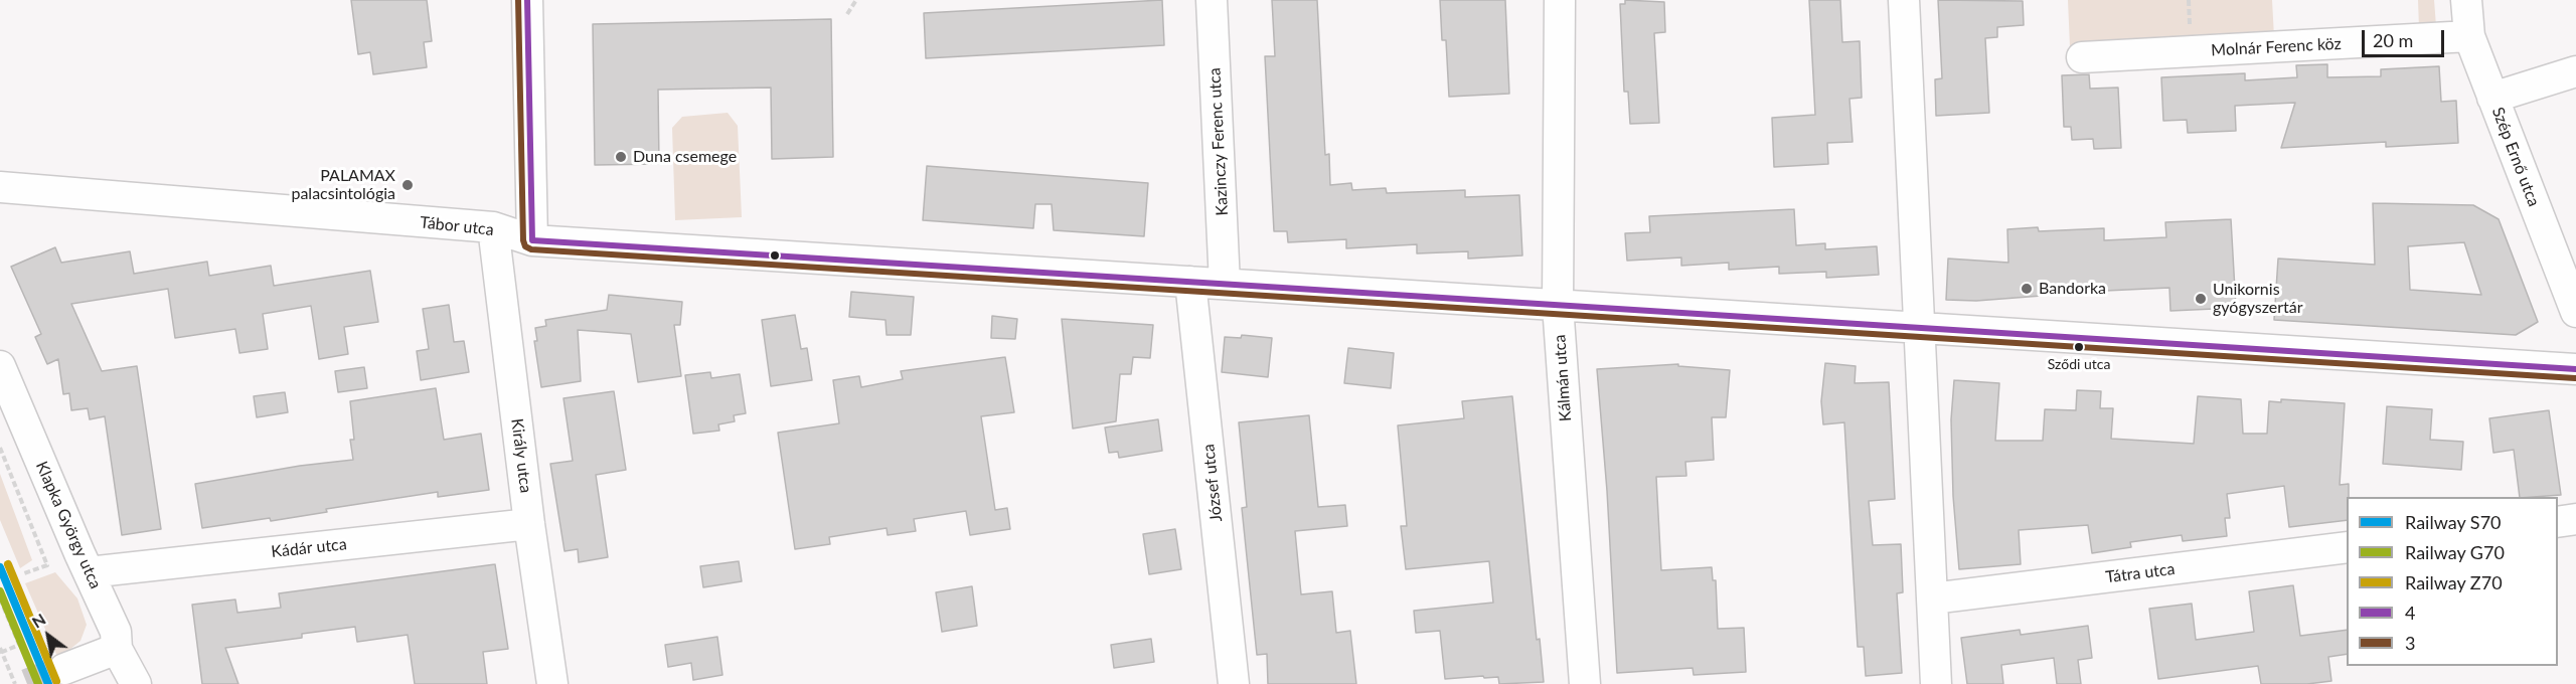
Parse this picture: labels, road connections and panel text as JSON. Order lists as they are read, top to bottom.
{
  "streets": {
    "street": [
      "Molnár Ferenc köz",
      "Kazinczy Ferenc utca",
      "Szép Ernő utca",
      "Tábor utca",
      "Kálmán utca",
      "Király utca",
      "József utca",
      "Klapka György utca",
      "Kádár utca",
      "Tátra utca"
    ]
  },
  "crossings": [
    ["Molnár Ferenc köz", "Szép Ernő utca"],
    ["Kazinczy Ferenc utca", "Tábor utca"],
    ["Tábor utca", "Kálmán utca"],
    ["Tábor utca", "Király utca"],
    ["Tábor utca", "József utca"],
    ["Király utca", "Kádár utca"],
    ["Klapka György utca", "Kádár utca"]
  ],
  "places": [
    "Duna csemege",
    "PALAMAX palacsintológia",
    "Bandorka",
    "Unikornis gyógyszertár",
    "Sződi utca"
  ],
  "lines": [
    "transit line 4",
    "transit line 3",
    "rail line Z70",
    "rail line S70",
    "rail line G70"
  ],
  "legend": [
    "Railway S70",
    "Railway G70",
    "Railway Z70",
    "4",
    "3"
  ],
  "scale_bar": "20 m",
  "north": "top left"
}
